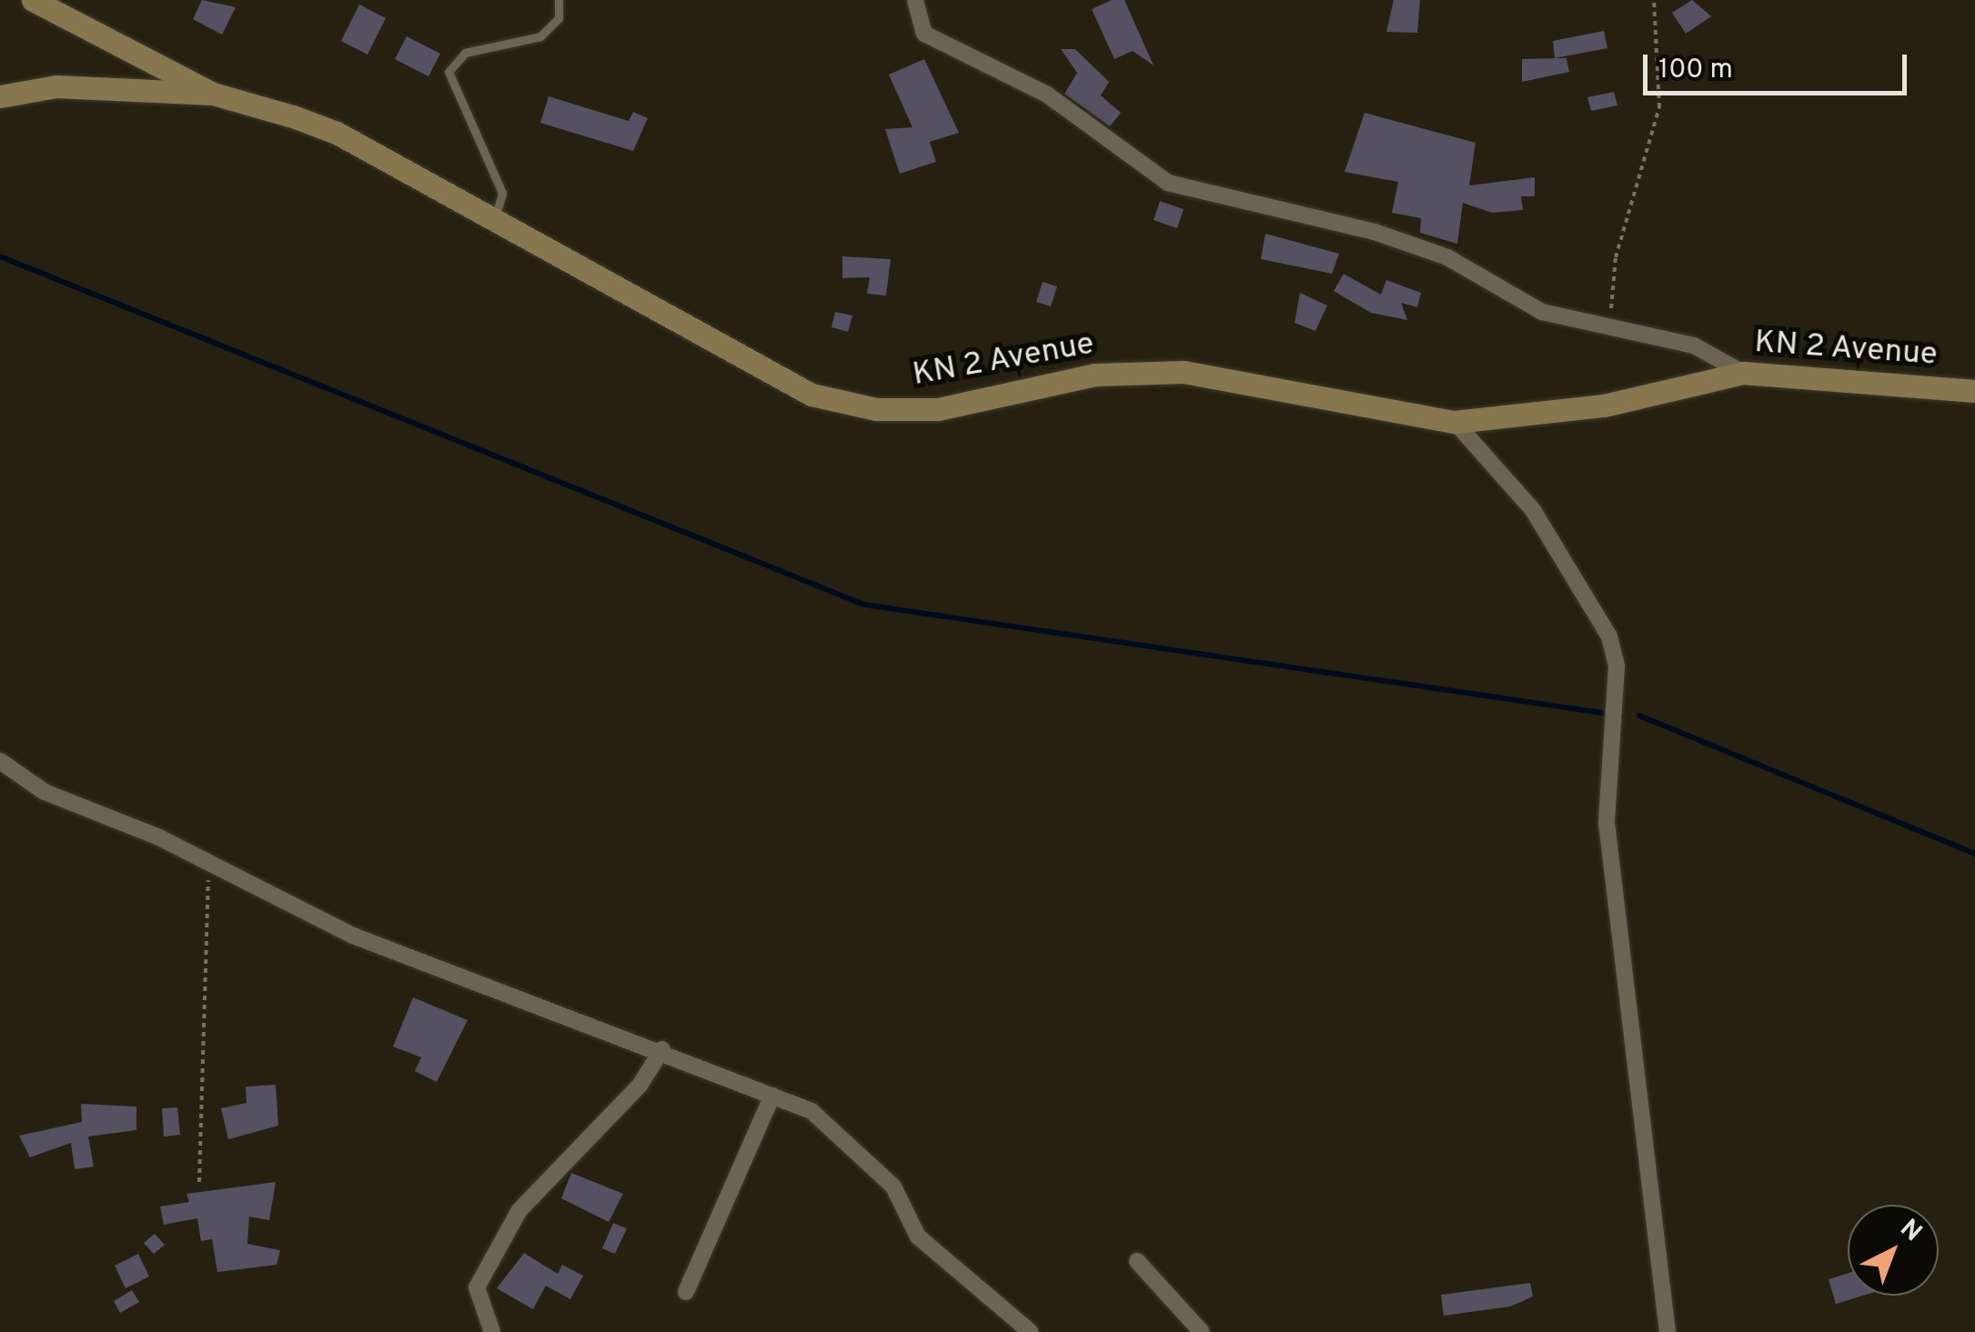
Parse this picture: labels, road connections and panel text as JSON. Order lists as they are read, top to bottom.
{
  "streets": {
    "main road": ["KN 2 Avenue"]
  },
  "scale_bar": "100 m",
  "north": "top right"
}
